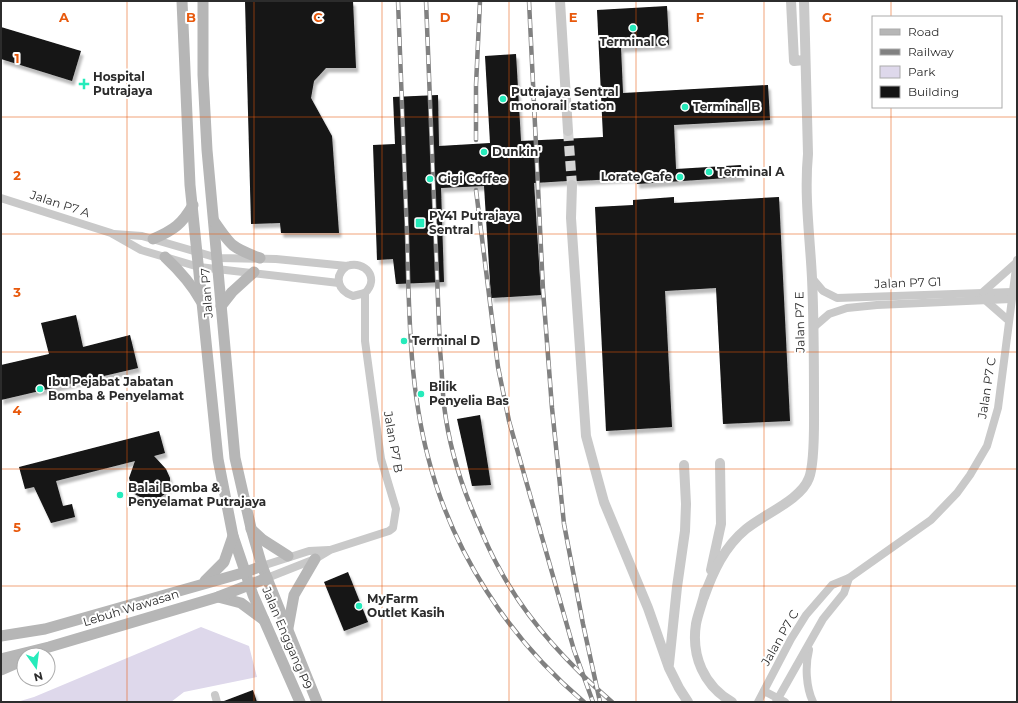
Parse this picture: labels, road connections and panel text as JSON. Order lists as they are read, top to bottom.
{
  "streets": {
    "main road": ["Jalan P7", "Lebuh Wawasan", "Jalan Enggang P9"],
    "street": [
      "Jalan P7 A",
      "Jalan P7 G1",
      "Jalan P7 E",
      "Jalan P7 C",
      "Jalan P7 B"
    ]
  },
  "crossings": [
    ["Jalan P7 A", "Jalan P7"],
    ["Jalan P7 A", "Jalan P7 B"],
    ["Jalan P7 G1", "Jalan P7 E"],
    ["Jalan P7 G1", "Jalan P7 C"],
    ["Jalan P7", "Jalan P7 B"],
    ["Jalan P7", "Lebuh Wawasan"],
    ["Jalan P7", "Jalan Enggang P9"],
    ["Jalan P7 B", "Lebuh Wawasan"],
    ["Lebuh Wawasan", "Jalan Enggang P9"]
  ],
  "places": {
    "other": [
      "Terminal C",
      "Putrajaya Sentral monorail station",
      "Terminal B",
      "Dunkin'",
      "Terminal A",
      "Lorate Cafe",
      "Gigi Coffee",
      "Terminal D",
      "Ibu Pejabat Jabatan Bomba & Penyelamat",
      "Bilik Penyelia Bas",
      "Balai Bomba & Penyelamat Putrajaya",
      "MyFarm Outlet Kasih"
    ],
    "health": ["Hospital Putrajaya"],
    "transit": ["PY41 Putrajaya Sentral"]
  },
  "legend": [
    "Road",
    "Railway",
    "Park",
    "Building"
  ],
  "north": "bottom",
  "grid": {
    "columns": [
      "A",
      "B",
      "C",
      "D",
      "E",
      "F",
      "G"
    ],
    "rows": [
      "1",
      "2",
      "3",
      "4",
      "5"
    ]
  }
}
